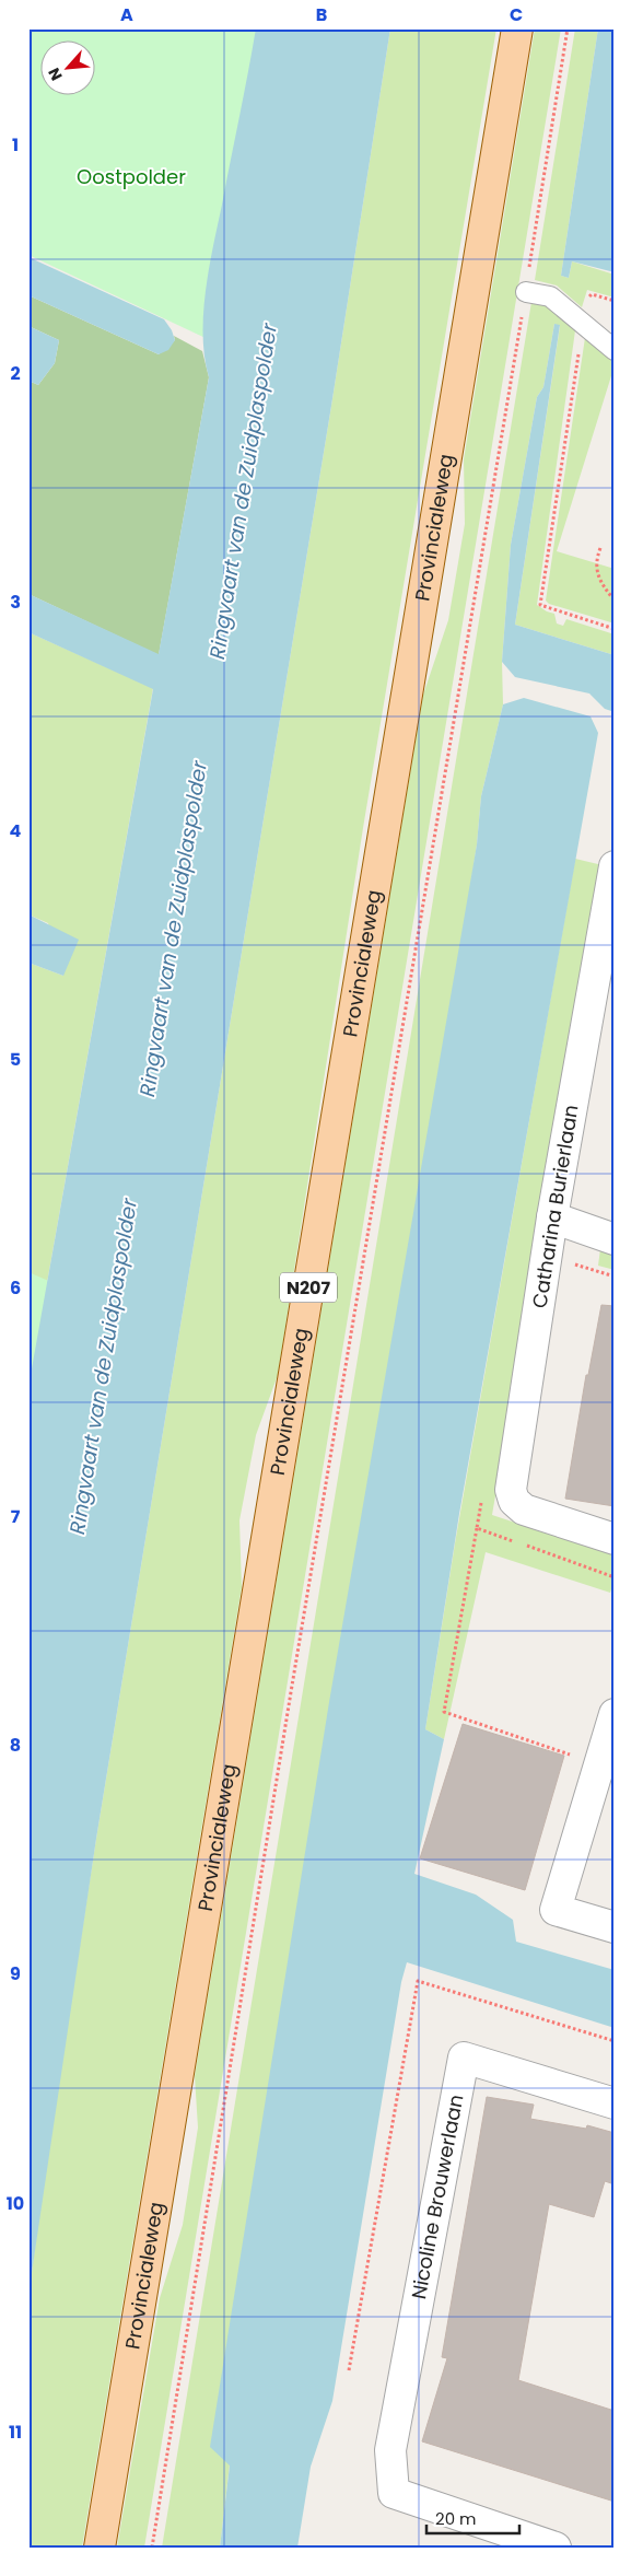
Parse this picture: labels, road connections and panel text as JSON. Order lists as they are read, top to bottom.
{
  "streets": {
    "main road": ["Provincialeweg", "N207"],
    "street": ["Catharina Burierlaan", "Nicoline Brouwerlaan"]
  },
  "water": ["Ringvaart van de Zuidplaspolder"],
  "parks": ["Oostpolder"],
  "scale_bar": "20 m",
  "north": "bottom left",
  "grid": {
    "columns": ["A", "B", "C"],
    "rows": [
      "1",
      "2",
      "3",
      "4",
      "5",
      "6",
      "7",
      "8",
      "9",
      "10",
      "11"
    ]
  }
}
